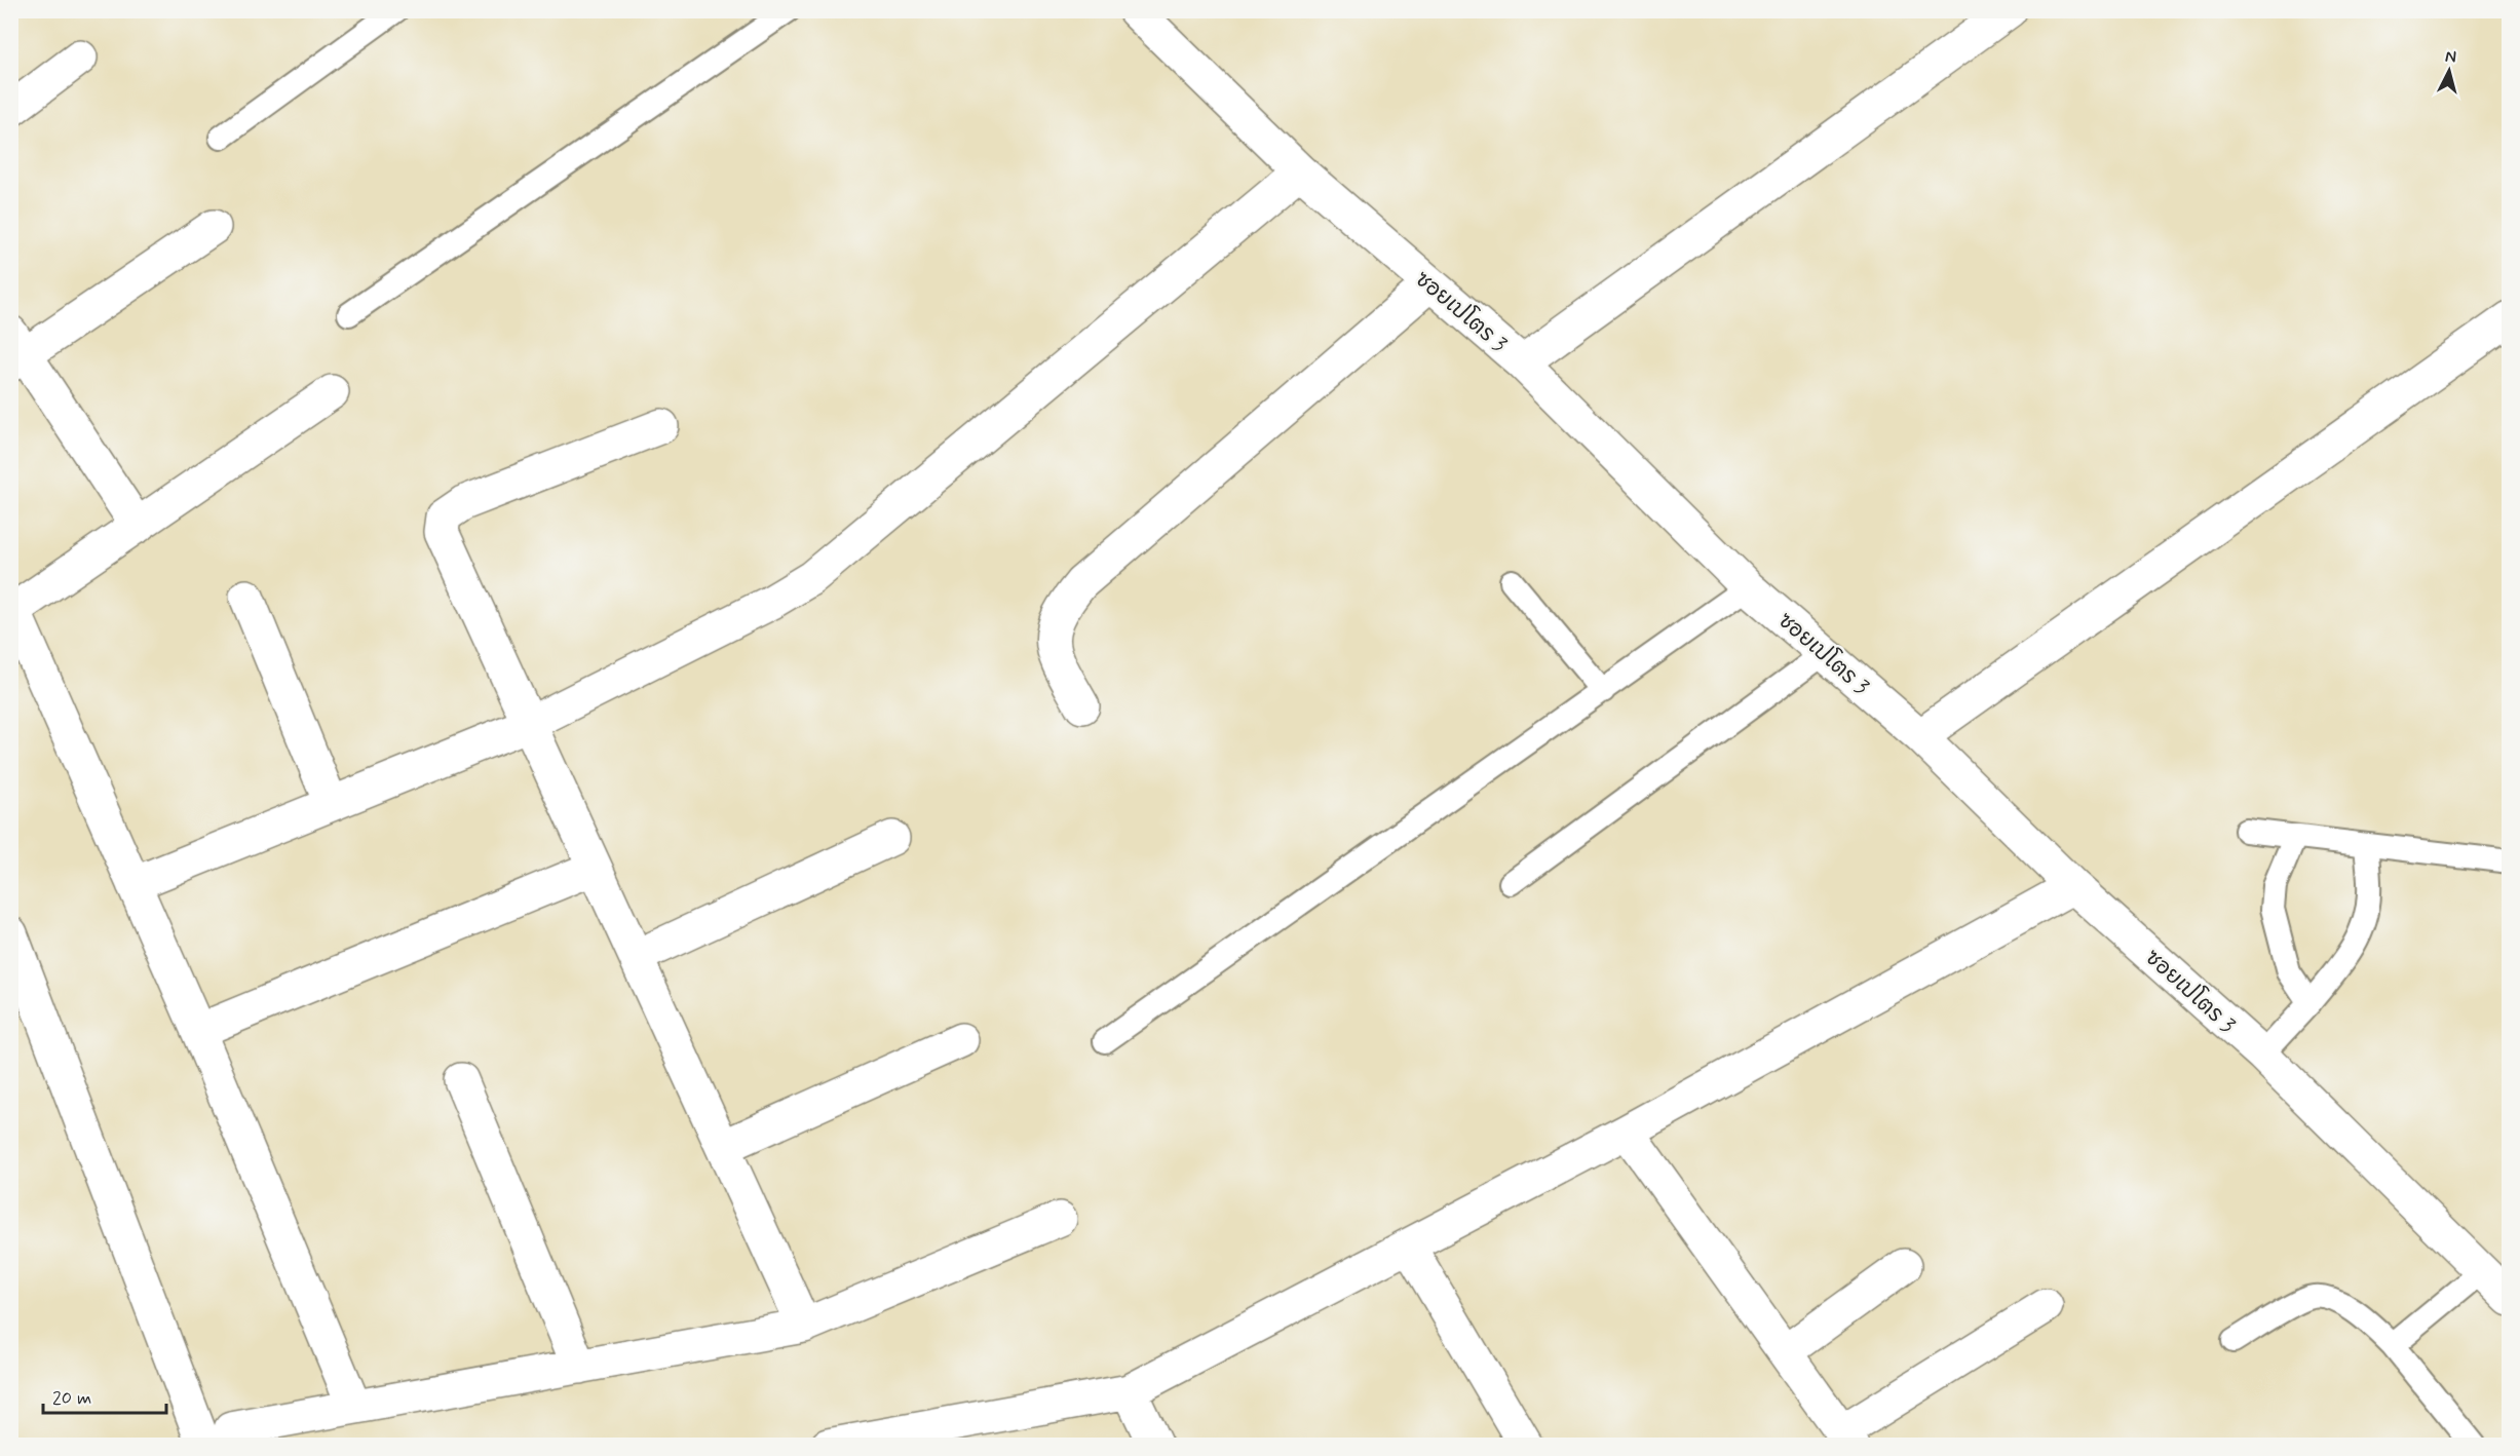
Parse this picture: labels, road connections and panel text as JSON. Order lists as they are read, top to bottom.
{
  "streets": {
    "street": ["ซอยเปโตร 3"]
  },
  "scale_bar": "20 m",
  "north": "top"
}
